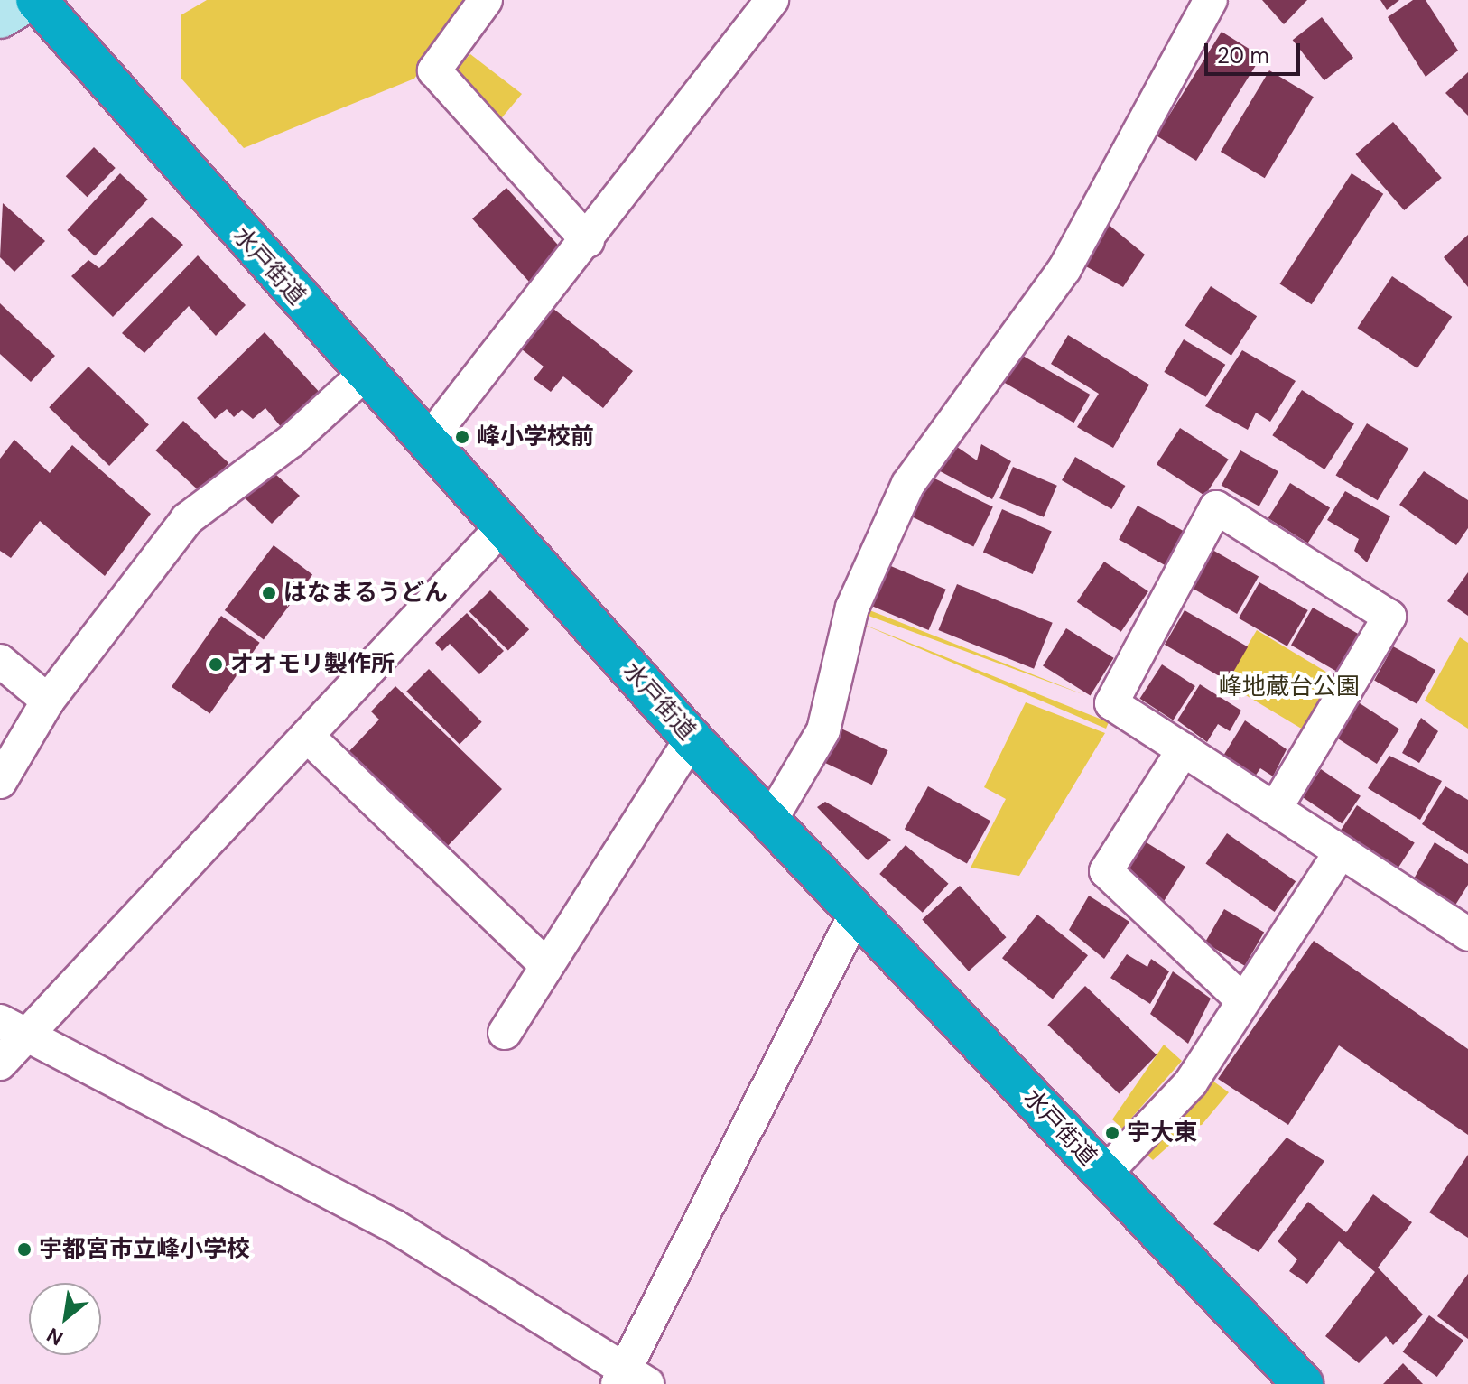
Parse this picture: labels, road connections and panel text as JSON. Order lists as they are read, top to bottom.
{
  "streets": {
    "highway": ["水戸街道"]
  },
  "parks": ["峰地蔵台公園"],
  "places": [
    "峰小学校前",
    "はなまるうどん",
    "オオモリ製作所",
    "宇大東",
    "宇都宮市立峰小学校"
  ],
  "scale_bar": "20 m",
  "north": "bottom left"
}
